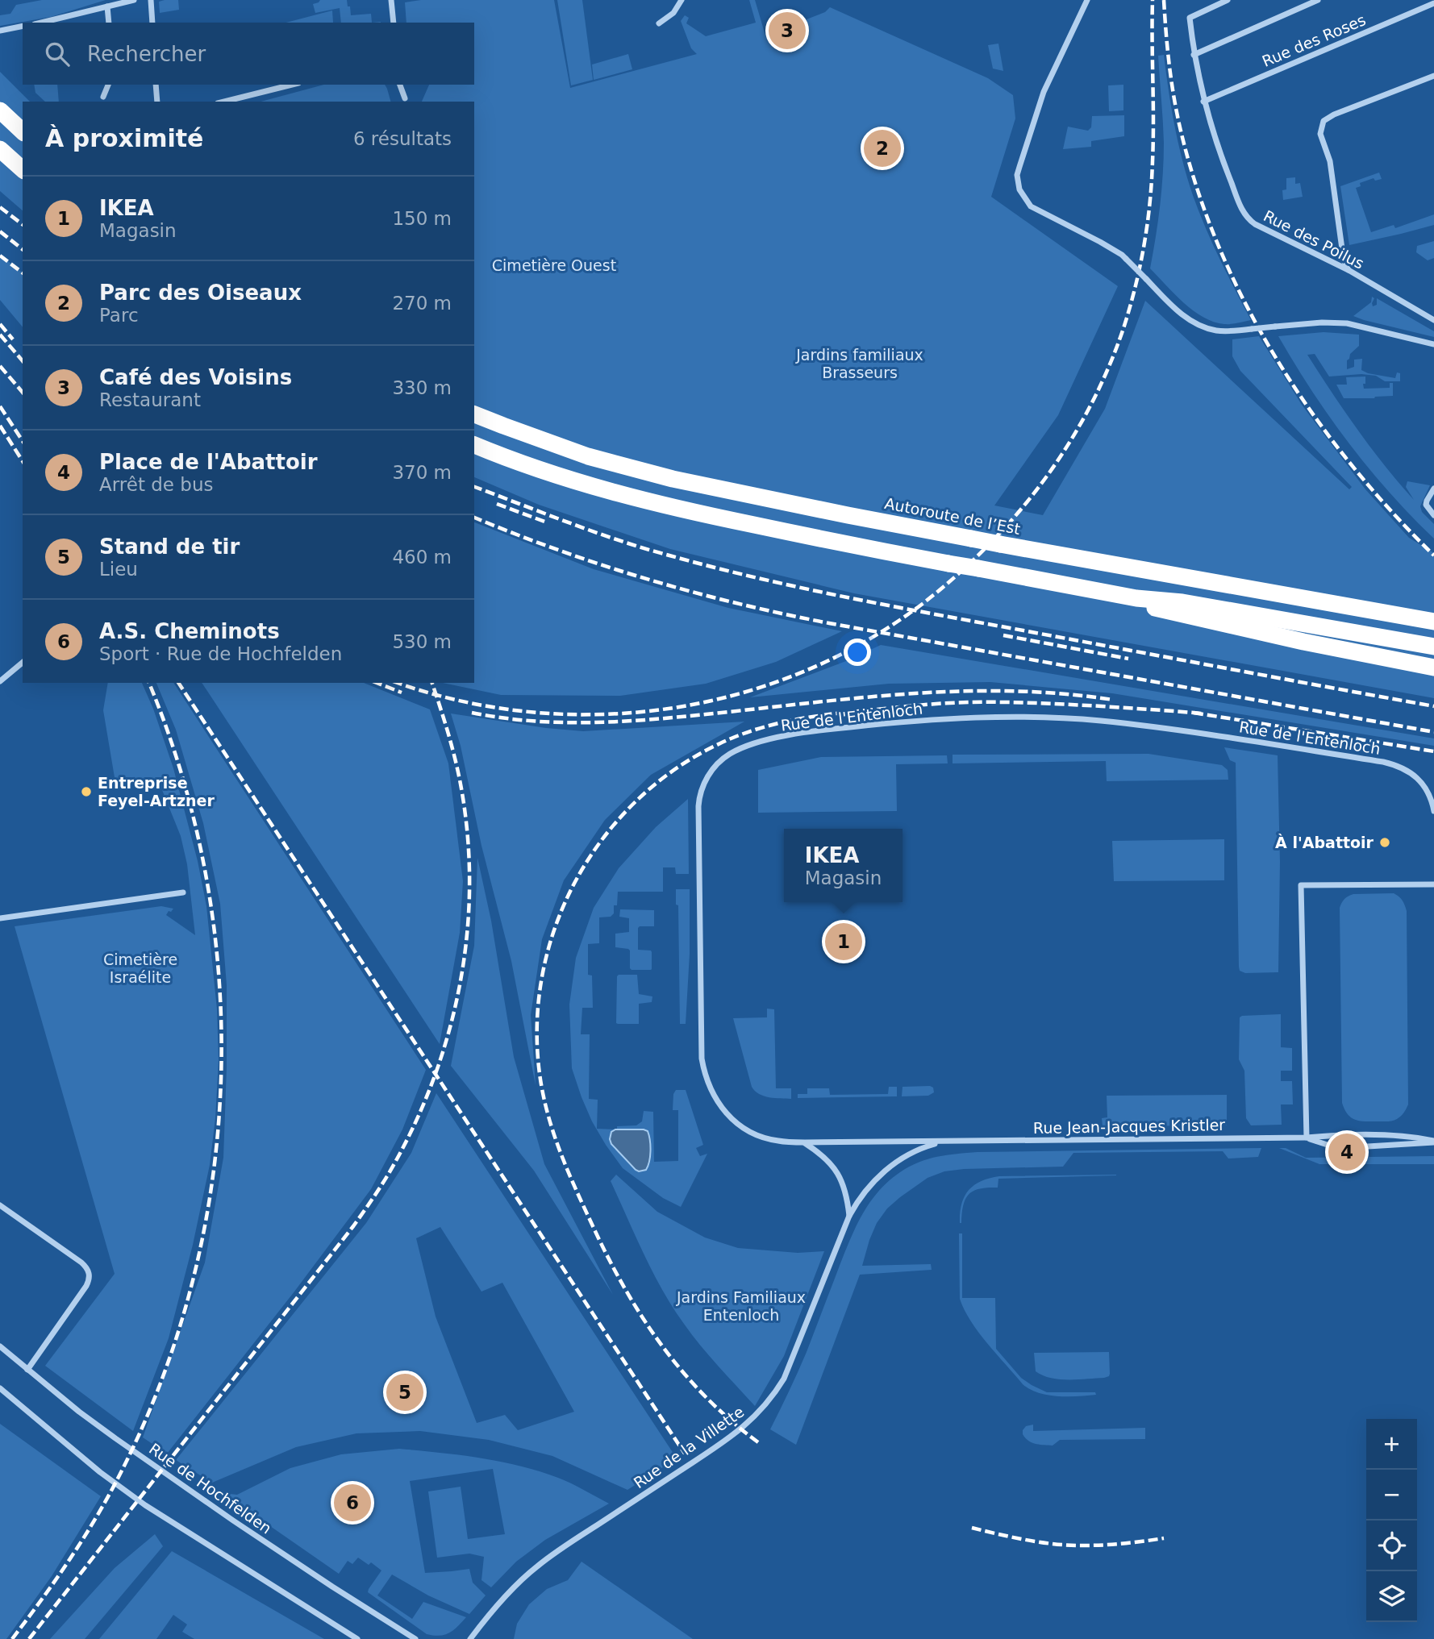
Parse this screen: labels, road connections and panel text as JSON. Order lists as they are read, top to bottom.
{
  "streets": {
    "highway": ["Autoroute de l’Est"],
    "street": [
      "Rue des Roses",
      "Rue des Poilus",
      "Rue de l'Entenloch",
      "Rue Jean-Jacques Kristler",
      "Rue de la Villette",
      "Rue de Hochfelden"
    ]
  },
  "crossings": [
    ["Rue des Roses", "Rue des Poilus"],
    ["Rue de l'Entenloch", "Rue Jean-Jacques Kristler"],
    ["Rue de l'Entenloch", "Rue de la Villette"],
    ["Rue Jean-Jacques Kristler", "Rue de la Villette"]
  ],
  "parks": [
    "Cimetière Ouest",
    "Jardins familiaux Brasseurs",
    "Cimetière Israélite",
    "Jardins Familiaux Entenloch"
  ],
  "places": ["Entreprise Feyel-Artzner", "À l'Abattoir"],
  "page": {
    "pins": [
      "3",
      "2",
      "1",
      "4",
      "5",
      "6"
    ],
    "search": "Rechercher",
    "heading": ["À proximité", "6 résultats"],
    "list": [
      {
        "mark": "1",
        "name": "IKEA",
        "note": "Magasin",
        "value": "150 m"
      },
      {
        "mark": "2",
        "name": "Parc des Oiseaux",
        "note": "Parc",
        "value": "270 m"
      },
      {
        "mark": "3",
        "name": "Café des Voisins",
        "note": "Restaurant",
        "value": "330 m"
      },
      {
        "mark": "4",
        "name": "Place de l'Abattoir",
        "note": "Arrêt de bus",
        "value": "370 m"
      },
      {
        "mark": "5",
        "name": "Stand de tir",
        "note": "Lieu",
        "value": "460 m"
      },
      {
        "mark": "6",
        "name": "A.S. Cheminots",
        "note": "Sport · Rue de Hochfelden",
        "value": "530 m"
      }
    ],
    "popup": ["IKEA", "Magasin"],
    "map_buttons": ["+", "−"]
  }
}
